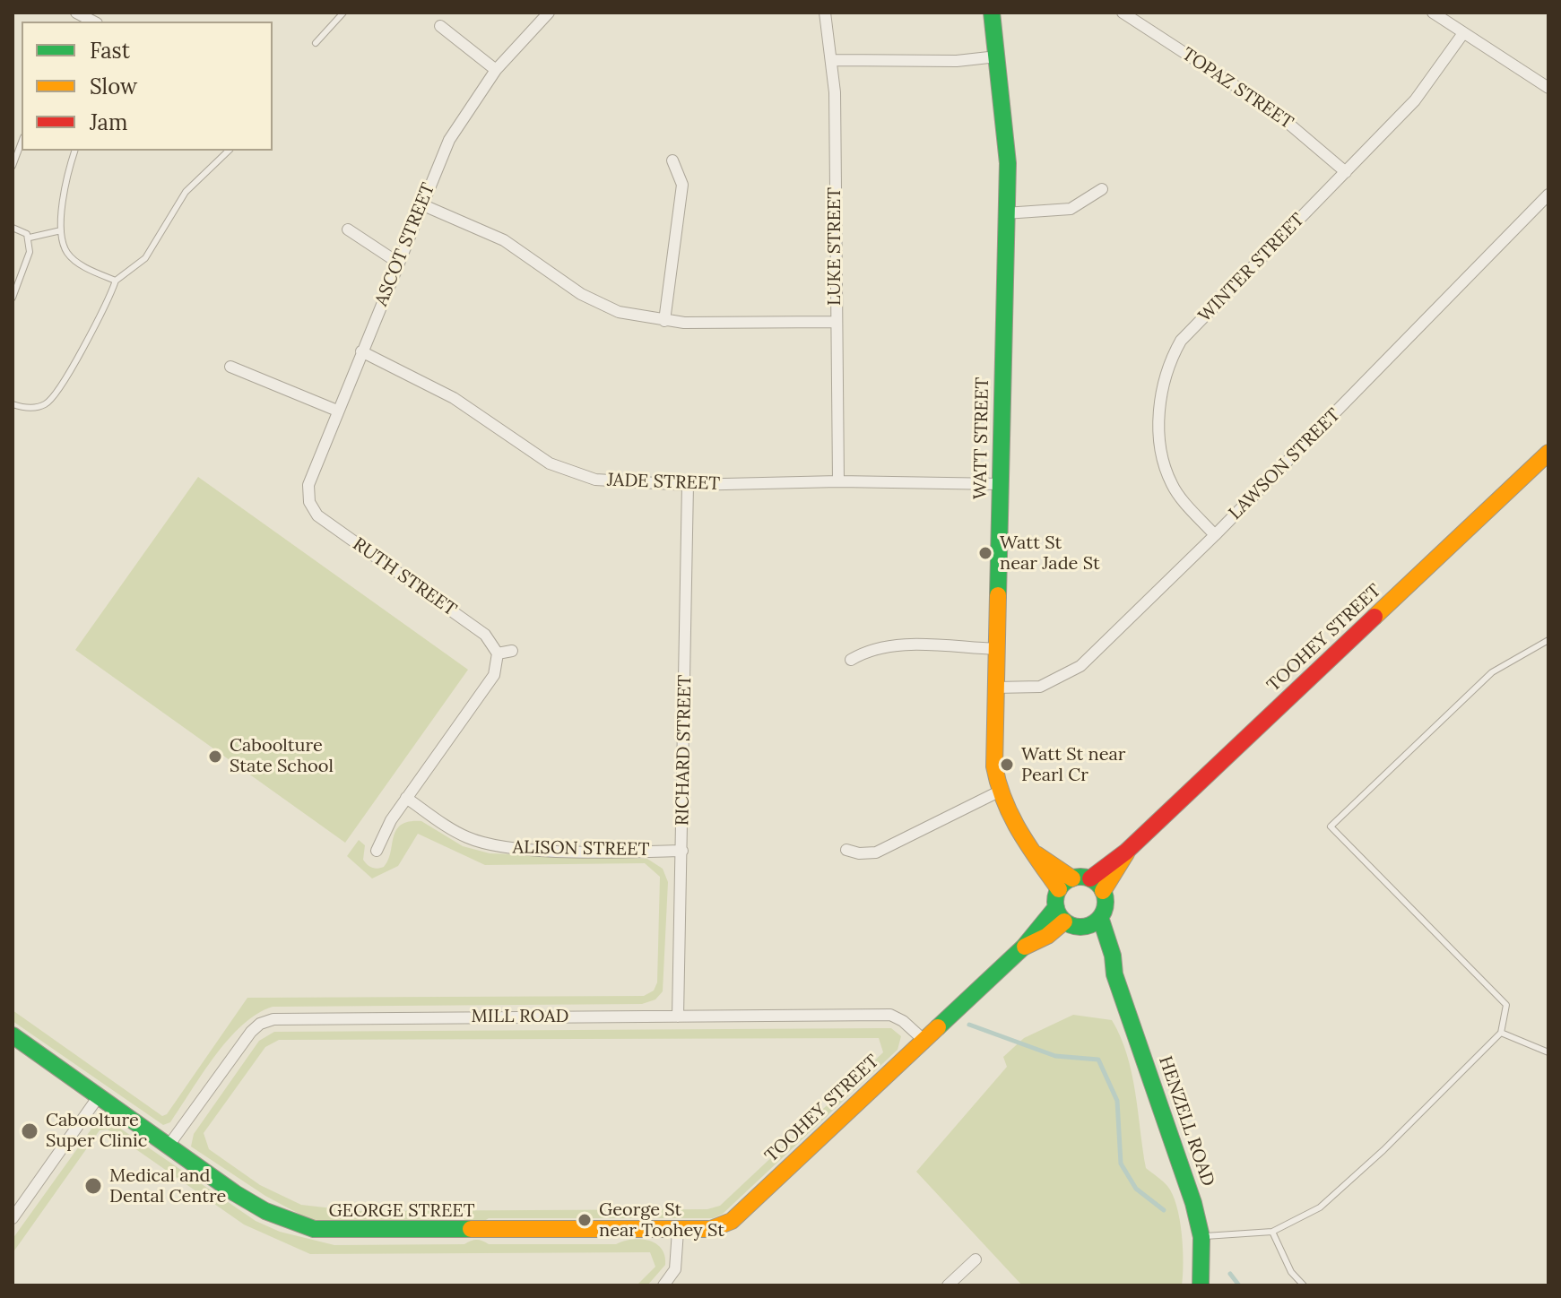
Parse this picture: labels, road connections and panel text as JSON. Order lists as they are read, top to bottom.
{
  "streets": {
    "street": [
      "TOPAZ STREET",
      "ASCOT STREET",
      "LUKE STREET",
      "WINTER STREET",
      "WATT STREET",
      "LAWSON STREET",
      "JADE STREET",
      "RUTH STREET",
      "TOOHEY STREET",
      "RICHARD STREET",
      "ALISON STREET",
      "MILL ROAD",
      "HENZELL ROAD",
      "GEORGE STREET"
    ]
  },
  "crossings": [
    ["TOPAZ STREET", "WINTER STREET"],
    ["ASCOT STREET", "JADE STREET"],
    ["ASCOT STREET", "RUTH STREET"],
    ["LUKE STREET", "JADE STREET"],
    ["WINTER STREET", "LAWSON STREET"],
    ["WATT STREET", "LAWSON STREET"],
    ["WATT STREET", "JADE STREET"],
    ["WATT STREET", "TOOHEY STREET"],
    ["WATT STREET", "HENZELL ROAD"],
    ["JADE STREET", "RICHARD STREET"],
    ["TOOHEY STREET", "MILL ROAD"],
    ["TOOHEY STREET", "HENZELL ROAD"],
    ["TOOHEY STREET", "GEORGE STREET"],
    ["RICHARD STREET", "ALISON STREET"],
    ["RICHARD STREET", "MILL ROAD"],
    ["MILL ROAD", "GEORGE STREET"]
  ],
  "places": [
    "Watt St near Jade St",
    "Caboolture State School",
    "Watt St near Pearl Cr",
    "Caboolture Super Clinic",
    "Medical and Dental Centre",
    "George St near Toohey St"
  ],
  "legend": ["Fast", "Slow", "Jam"]
}
